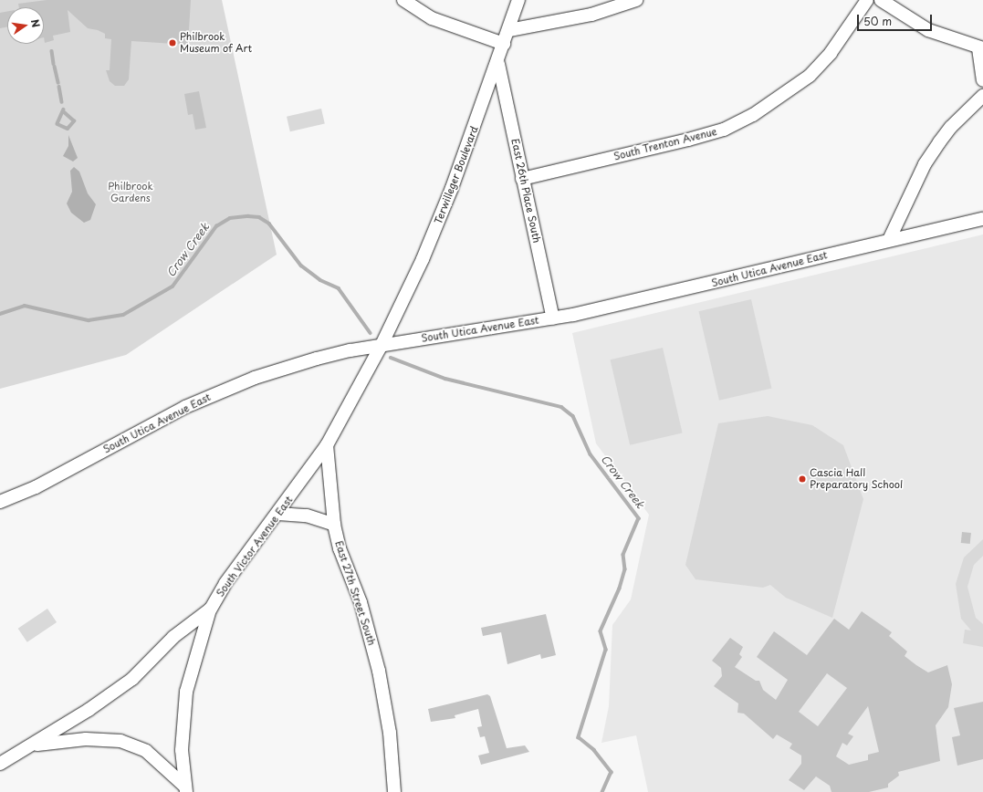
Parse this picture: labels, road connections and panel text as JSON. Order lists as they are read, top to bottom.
{
  "streets": {
    "street": [
      "South Trenton Avenue",
      "Terwilleger Boulevard",
      "East 26th Place South",
      "South Utica Avenue East",
      "South Victor Avenue East",
      "East 27th Street South"
    ]
  },
  "crossings": [
    ["South Trenton Avenue", "East 26th Place South"],
    ["Terwilleger Boulevard", "East 26th Place South"],
    ["Terwilleger Boulevard", "South Utica Avenue East"],
    ["East 26th Place South", "South Utica Avenue East"],
    ["South Victor Avenue East", "East 27th Street South"]
  ],
  "water": ["Crow Creek"],
  "parks": ["Philbrook Gardens"],
  "places": ["Philbrook Museum of Art", "Cascia Hall Preparatory School"],
  "scale_bar": "50 m",
  "north": "right"
}
